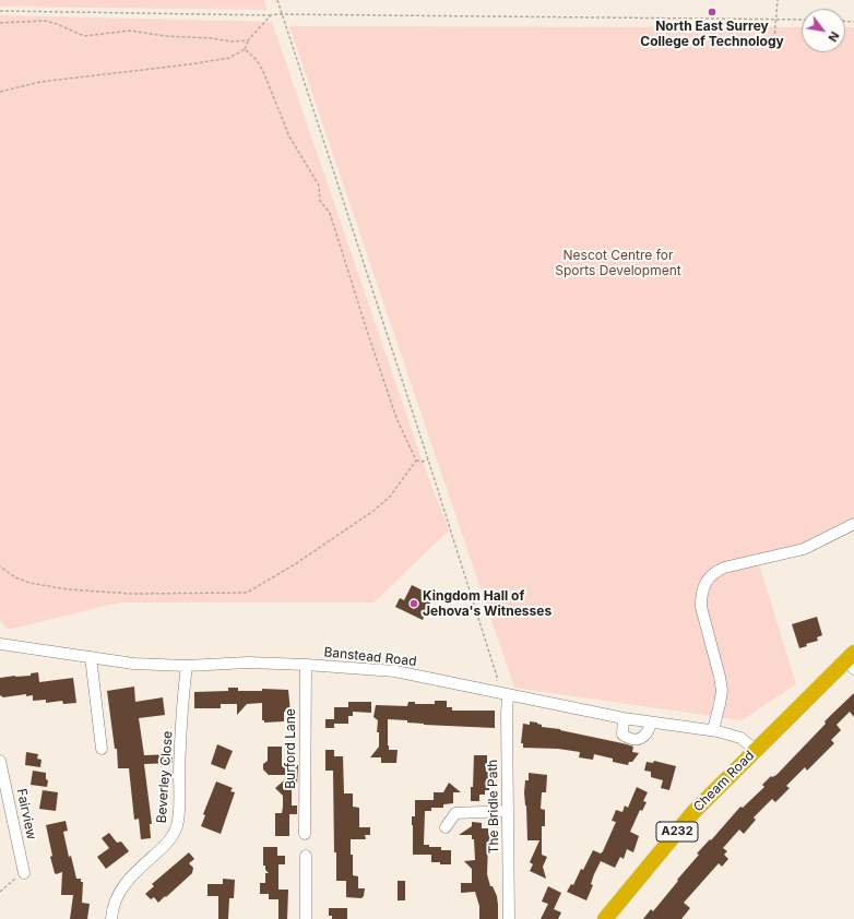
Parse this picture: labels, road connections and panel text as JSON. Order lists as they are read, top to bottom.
{
  "streets": {
    "highway": ["Cheam Road", "A232"],
    "street": [
      "Banstead Road",
      "Burford Lane",
      "Beverley Close",
      "The Bridle Path",
      "Fairview"
    ]
  },
  "crossings": [
    ["Banstead Road", "Burford Lane"],
    ["Banstead Road", "Beverley Close"],
    ["Banstead Road", "Cheam Road"],
    ["Banstead Road", "The Bridle Path"]
  ],
  "parks": ["Nescot Centre for Sports Development"],
  "places": ["North East Surrey College of Technology", "Kingdom Hall of Jehova's Witnesses"],
  "north": "bottom right"
}
